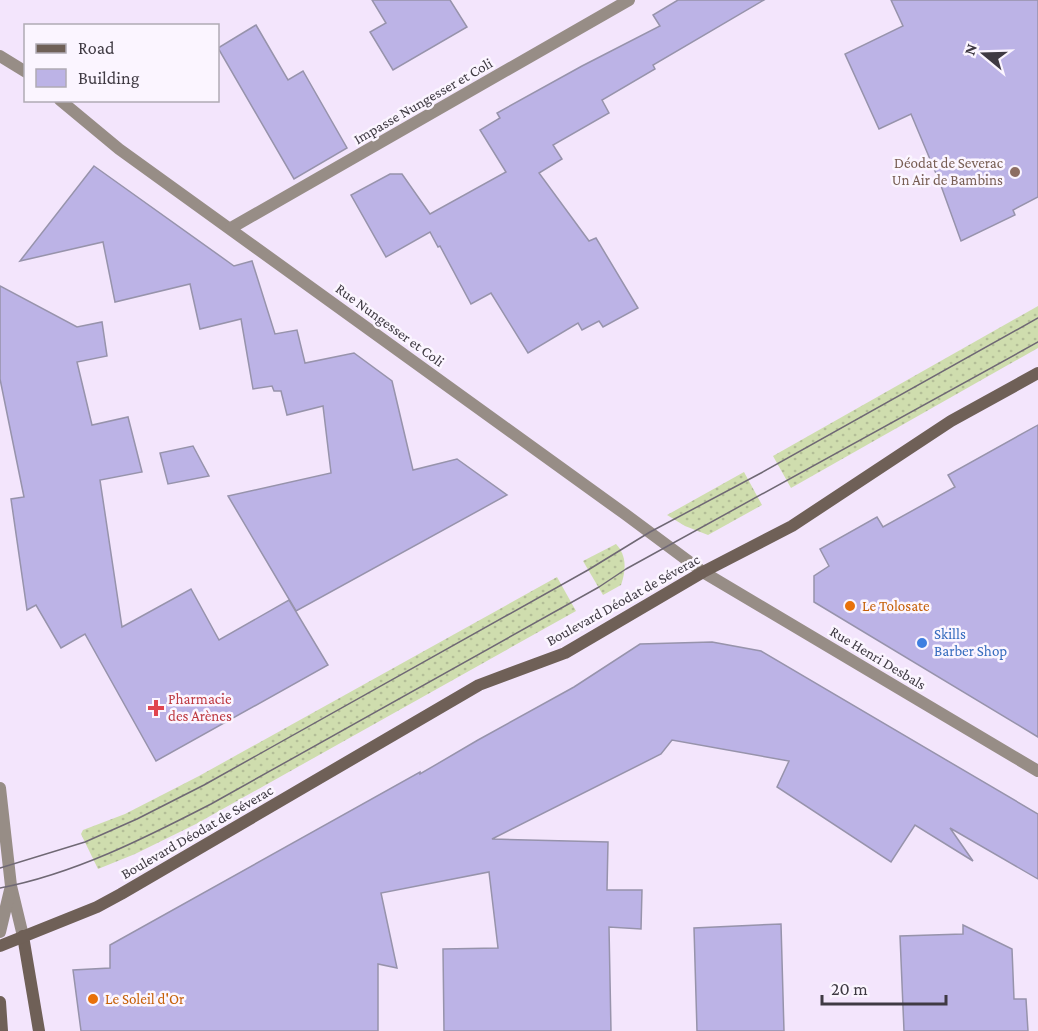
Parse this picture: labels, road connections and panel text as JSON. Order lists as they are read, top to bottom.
{
  "streets": {
    "main road": ["Boulevard Déodat de Séverac"],
    "street": ["Impasse Nungesser et Coli", "Rue Nungesser et Coli", "Rue Henri Desbals"]
  },
  "crossings": [
    ["Impasse Nungesser et Coli", "Rue Nungesser et Coli"],
    ["Rue Nungesser et Coli", "Boulevard Déodat de Séverac"],
    ["Rue Nungesser et Coli", "Rue Henri Desbals"],
    ["Boulevard Déodat de Séverac", "Rue Henri Desbals"]
  ],
  "places": {
    "other": [
      "Déodat de Severac Un Air de Bambins",
      "Le Tolosate",
      "Skills Barber Shop",
      "Le Soleil d'Or"
    ],
    "health": ["Pharmacie des Arènes"]
  },
  "legend": ["Road", "Building"],
  "scale_bar": "20 m",
  "north": "left"
}
